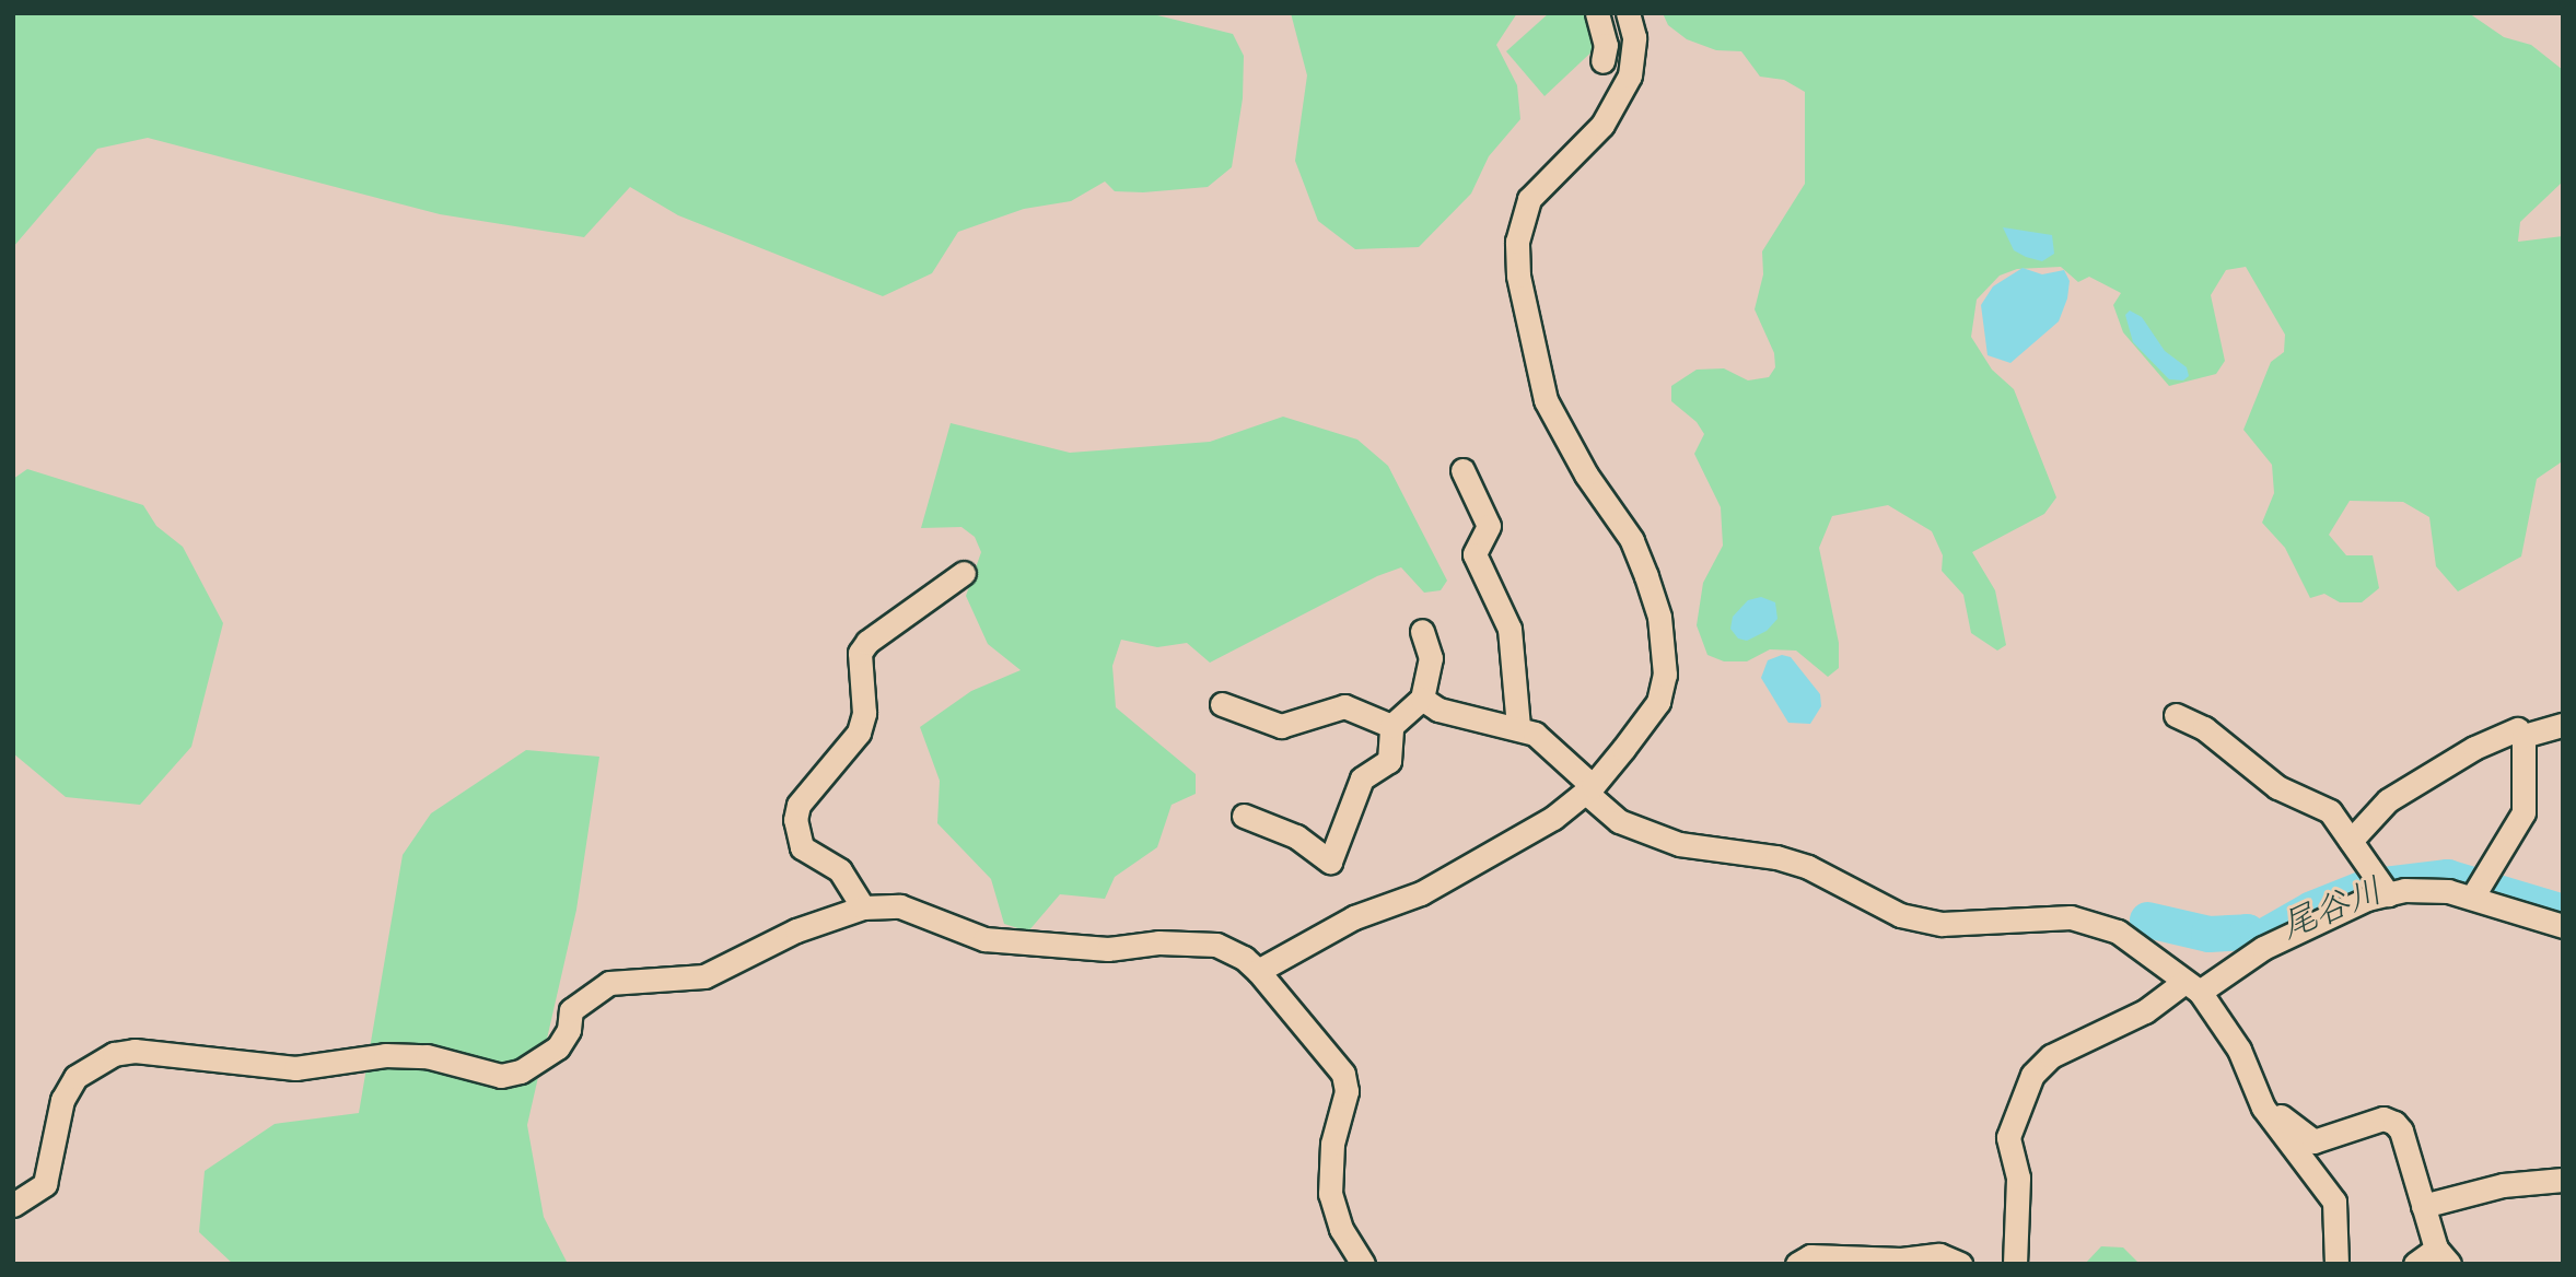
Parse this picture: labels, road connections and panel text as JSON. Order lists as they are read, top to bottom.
{
  "water": ["尾谷川"]
}
